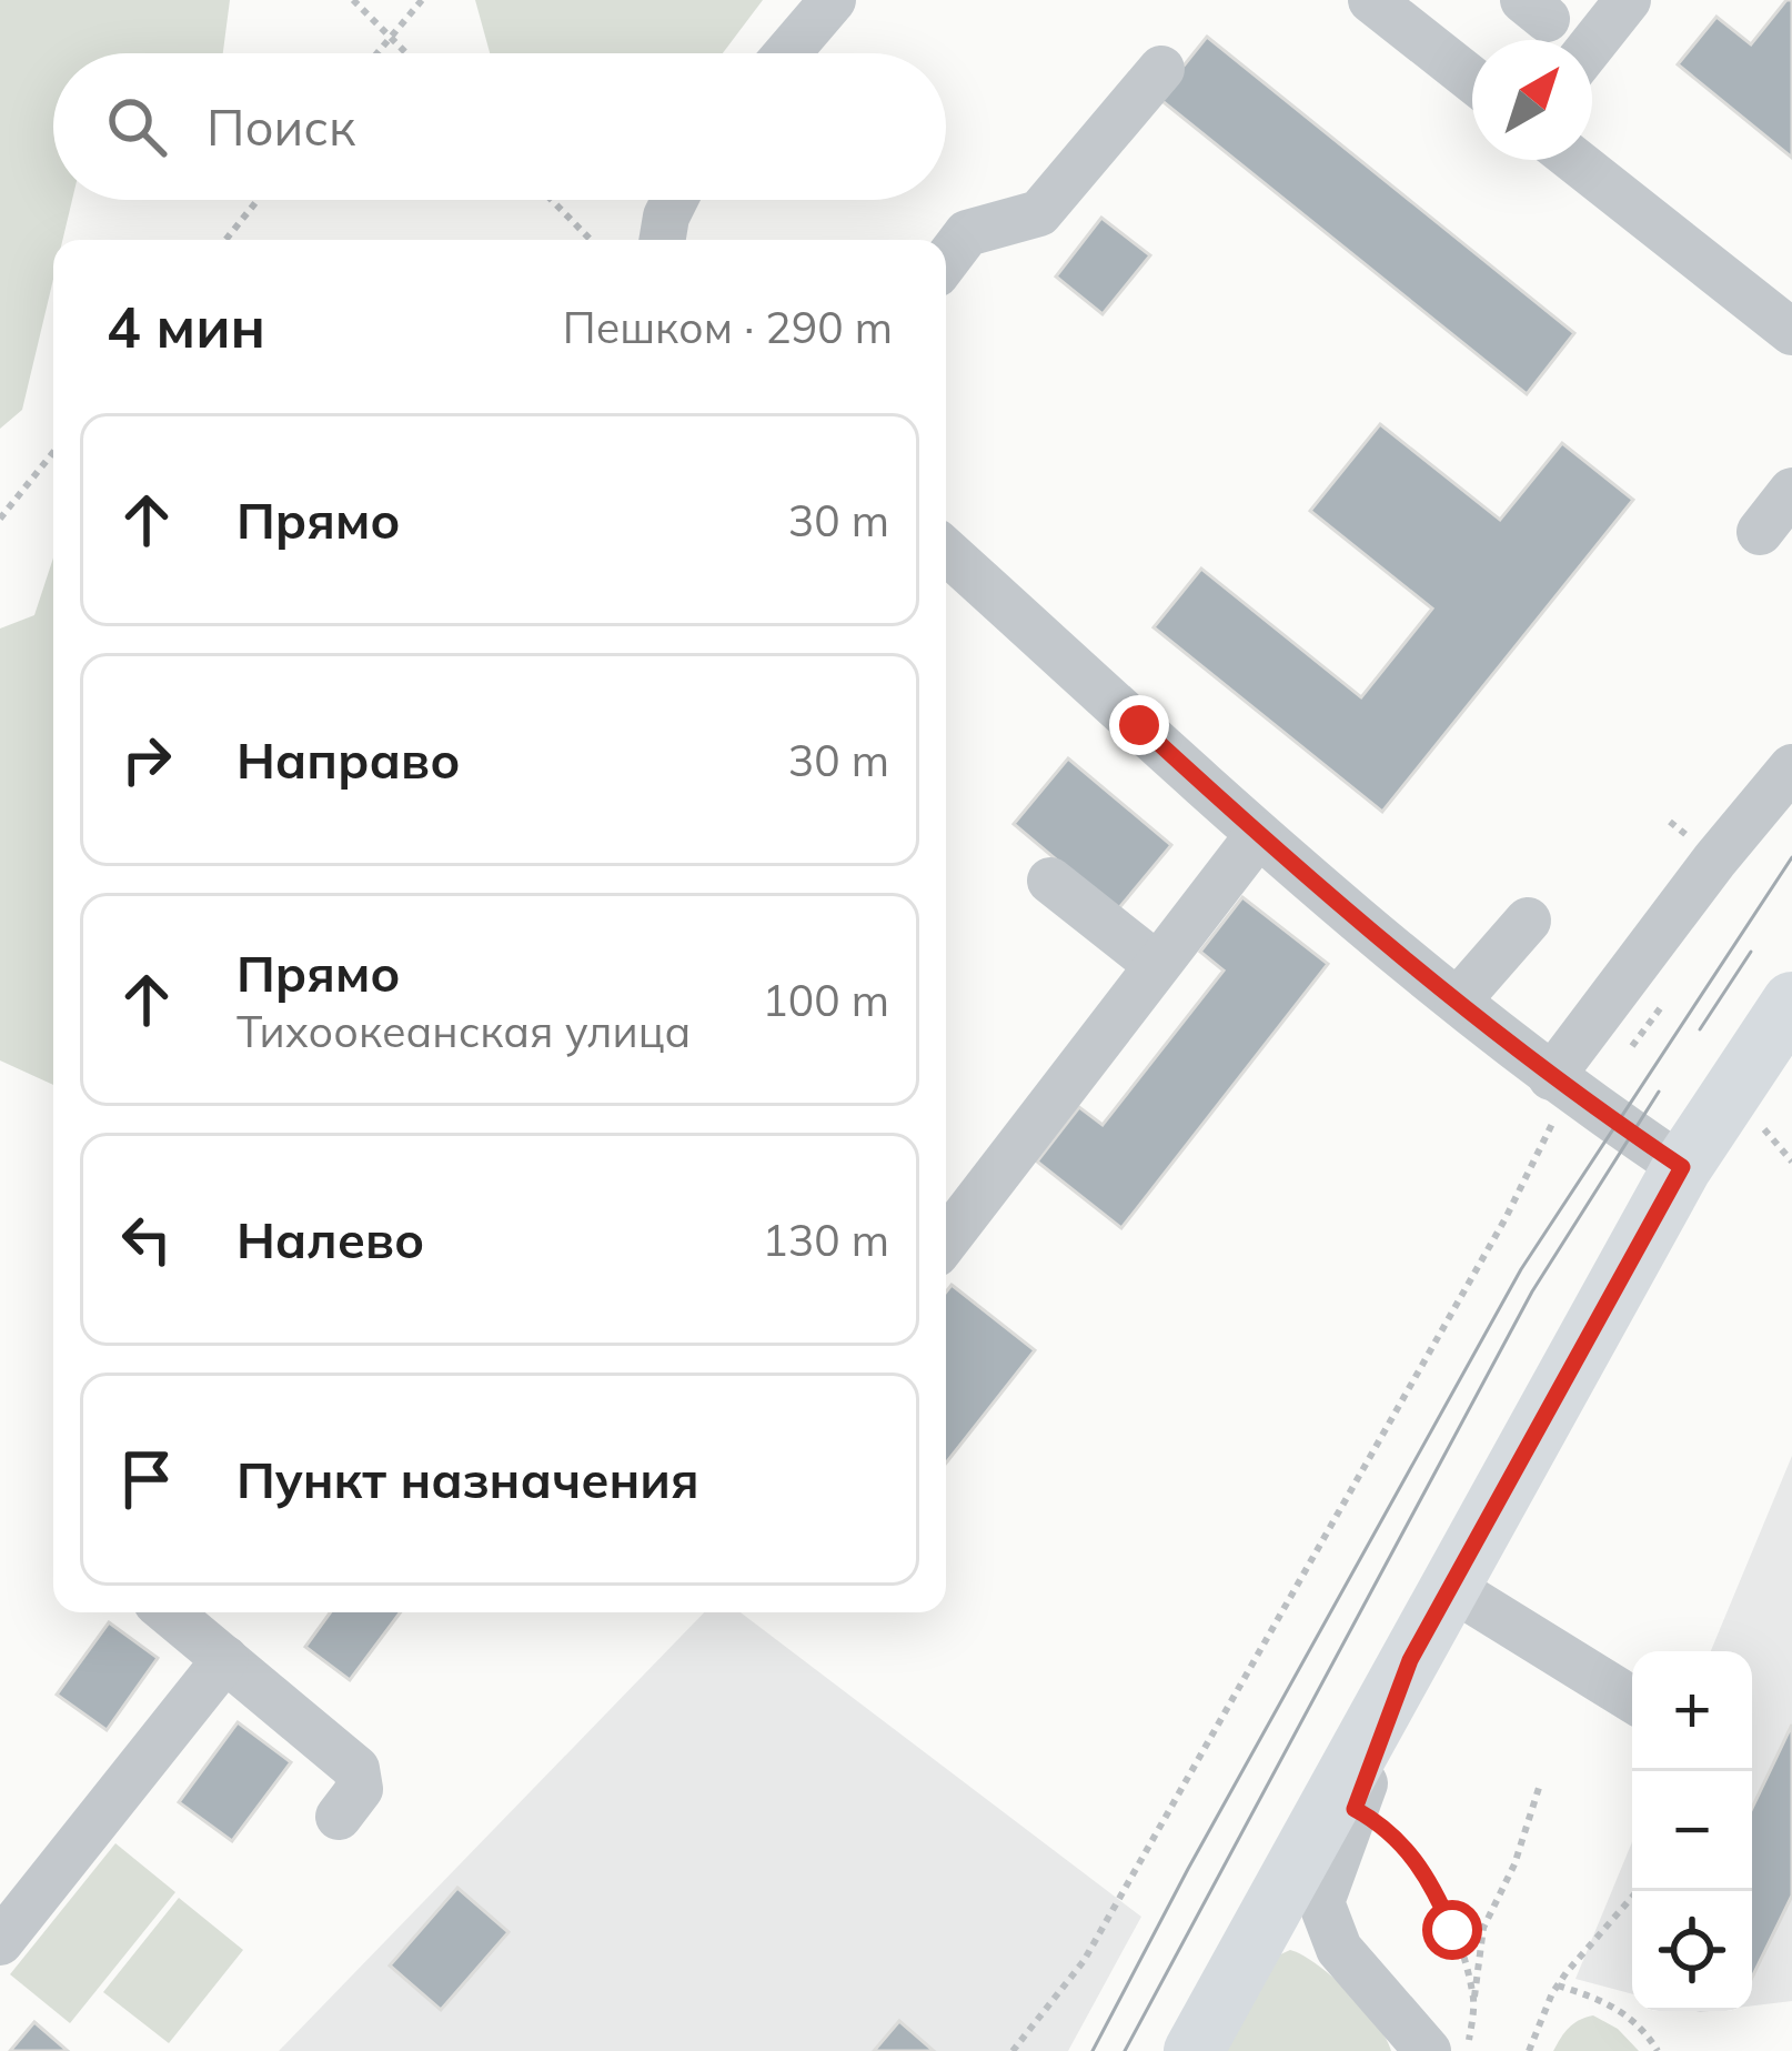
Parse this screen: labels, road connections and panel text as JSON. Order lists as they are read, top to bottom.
{
  "north": "top right",
  "page": {
    "search": "Поиск",
    "heading": ["4 мин", "Пешком · 290 m"],
    "list": [
      ["Прямо", "30 m"],
      ["Направо", "30 m"],
      ["Прямо", "Тихоокеанская улица", "100 m"],
      ["Налево", "130 m"],
      "Пункт назначения"
    ],
    "map_buttons": ["+", "−"]
  }
}
